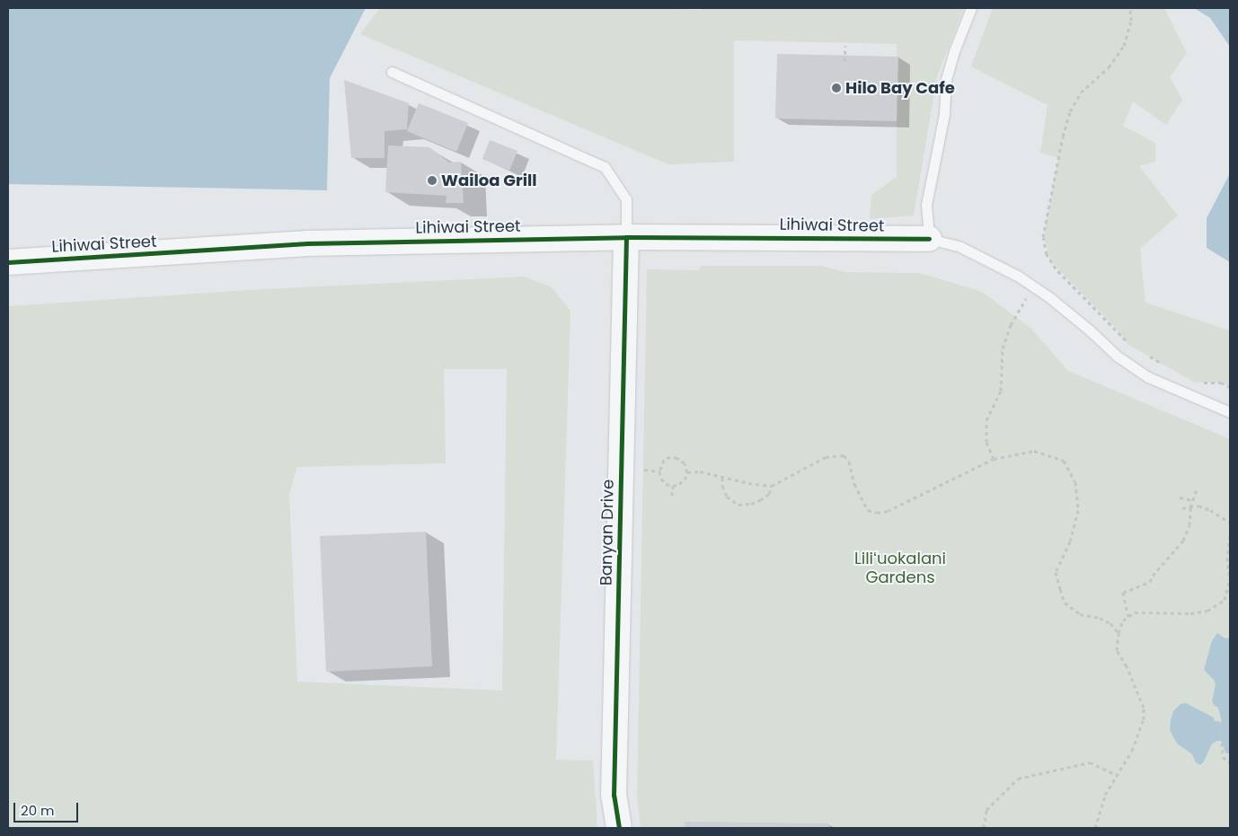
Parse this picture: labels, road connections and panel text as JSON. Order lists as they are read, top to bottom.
{
  "streets": {
    "street": ["Lihiwai Street", "Banyan Drive"]
  },
  "crossings": [
    ["Lihiwai Street", "Banyan Drive"]
  ],
  "parks": ["Liliʻuokalani Gardens"],
  "places": ["Hilo Bay Cafe", "Wailoa Grill"],
  "scale_bar": "20 m"
}
